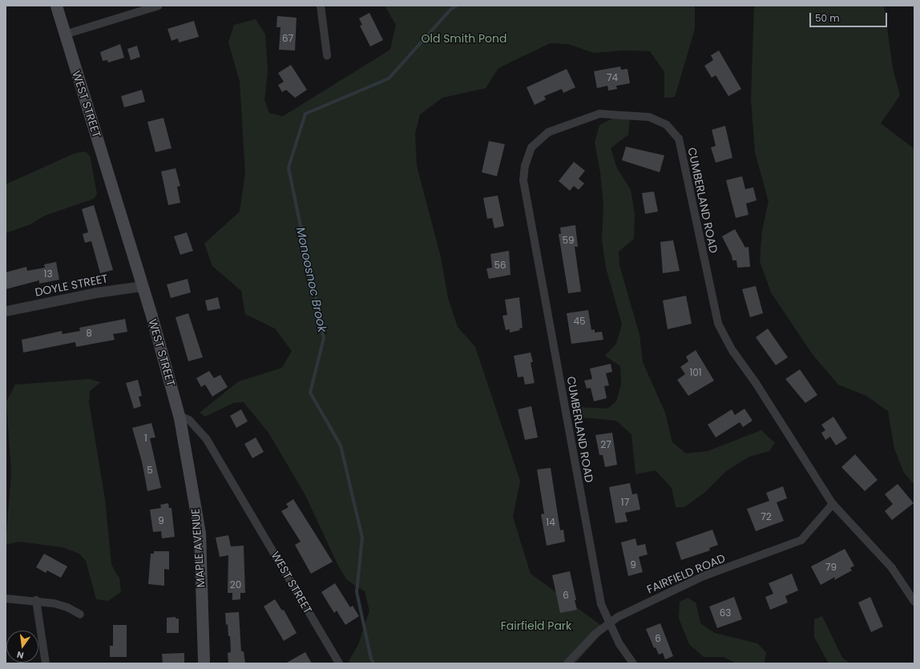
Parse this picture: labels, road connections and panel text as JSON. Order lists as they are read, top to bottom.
{
  "streets": {
    "main road": ["WEST STREET", "MAPLE AVENUE"],
    "street": ["CUMBERLAND ROAD", "DOYLE STREET", "FAIRFIELD ROAD"]
  },
  "crossings": [
    ["WEST STREET", "DOYLE STREET"],
    ["WEST STREET", "MAPLE AVENUE"],
    ["CUMBERLAND ROAD", "FAIRFIELD ROAD"]
  ],
  "water": ["Monoosnoc Brook"],
  "parks": ["Old Smith Pond", "Fairfield Park"],
  "house_numbers": [
    "67",
    "74",
    "59",
    "56",
    "13",
    "45",
    "8",
    "101",
    "1",
    "27",
    "5",
    "17",
    "72",
    "9",
    "14",
    "9",
    "79",
    "20",
    "6",
    "63",
    "6"
  ],
  "scale_bar": "50 m",
  "north": "bottom"
}
